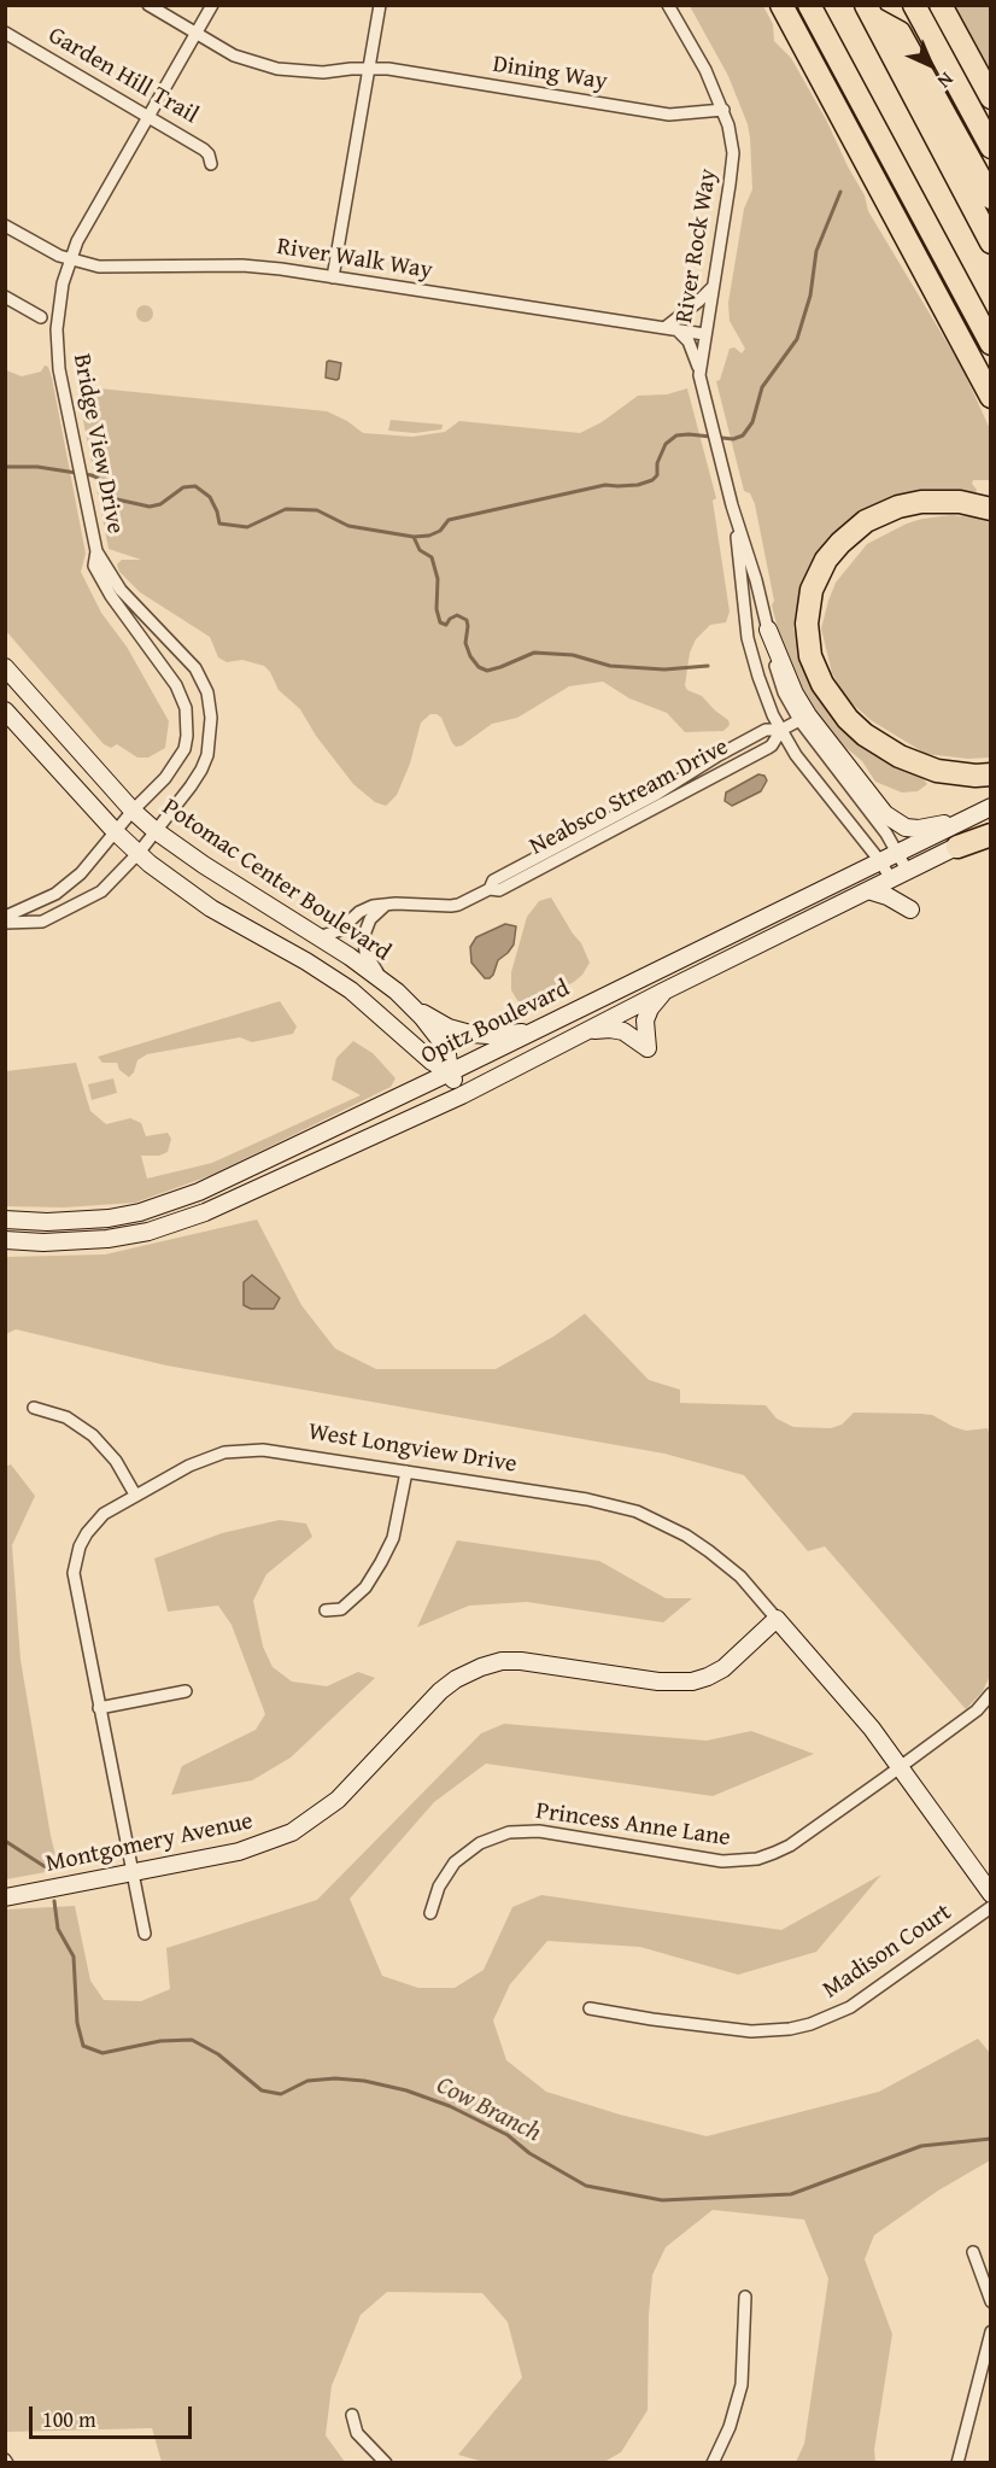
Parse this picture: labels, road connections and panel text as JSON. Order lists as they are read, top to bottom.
{
  "streets": {
    "main road": [
      "Potomac Center Boulevard",
      "Opitz Boulevard",
      "West Longview Drive",
      "Montgomery Avenue"
    ],
    "street": [
      "Dining Way",
      "Garden Hill Trail",
      "River Rock Way",
      "River Walk Way",
      "Bridge View Drive",
      "Neabsco Stream Drive",
      "Princess Anne Lane",
      "Madison Court"
    ]
  },
  "crossings": [
    ["Dining Way", "River Rock Way"],
    ["Dining Way", "Bridge View Drive"],
    ["Garden Hill Trail", "Bridge View Drive"],
    ["River Rock Way", "River Walk Way"],
    ["River Rock Way", "Neabsco Stream Drive"],
    ["River Rock Way", "Opitz Boulevard"],
    ["River Walk Way", "Bridge View Drive"],
    ["Bridge View Drive", "Potomac Center Boulevard"],
    ["Neabsco Stream Drive", "Potomac Center Boulevard"],
    ["Potomac Center Boulevard", "Opitz Boulevard"],
    ["West Longview Drive", "Princess Anne Lane"],
    ["West Longview Drive", "Montgomery Avenue"]
  ],
  "water": ["Cow Branch"],
  "scale_bar": "100 m",
  "north": "bottom right"
}
